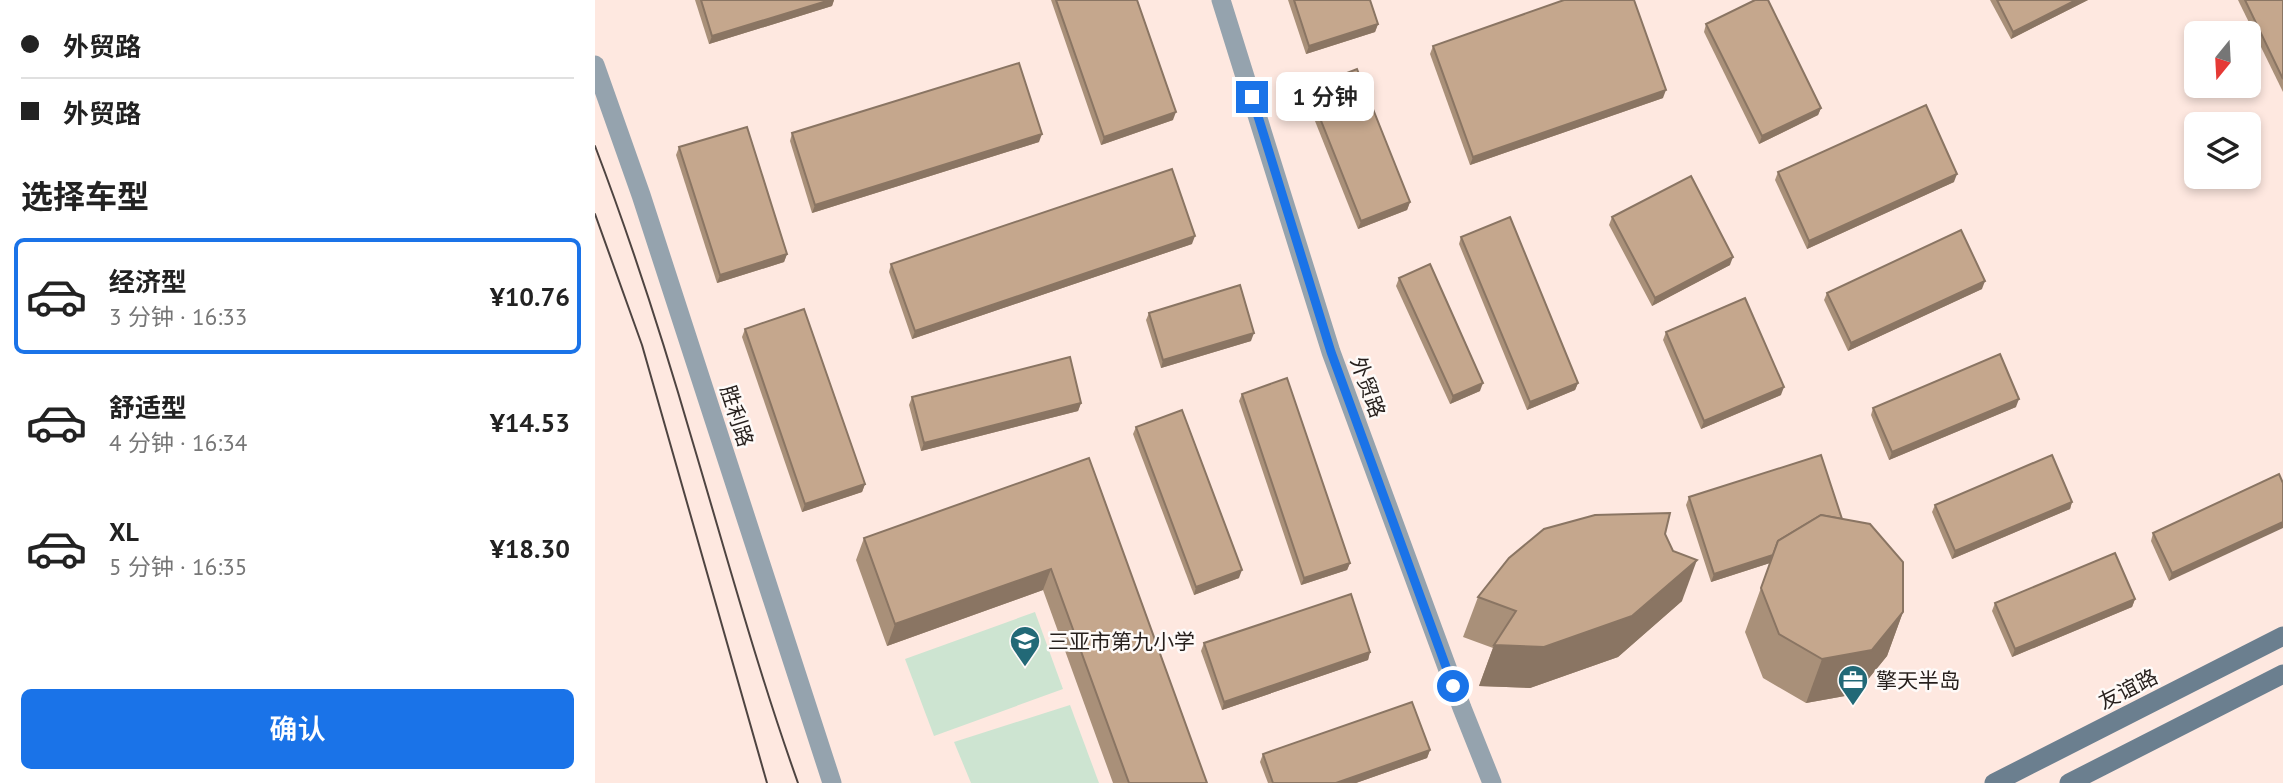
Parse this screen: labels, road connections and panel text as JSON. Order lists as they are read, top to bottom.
{
  "streets": {
    "main road": ["友谊路"],
    "street": ["外贸路", "胜利路"]
  },
  "places": {
    "school or university": ["三亚市第九小学"],
    "office": ["擎天半岛"]
  },
  "north": "bottom",
  "page": {
    "banner": ["外贸路", "外贸路"],
    "bubble": "1 分钟",
    "heading": "选择车型",
    "list": [
      {
        "name": "经济型",
        "note": "3 分钟 · 16:33",
        "value": "¥10.76"
      },
      {
        "name": "舒适型",
        "note": "4 分钟 · 16:34",
        "value": "¥14.53"
      },
      {
        "name": "XL",
        "note": "5 分钟 · 16:35",
        "value": "¥18.30"
      }
    ],
    "buttons": "确认"
  }
}
